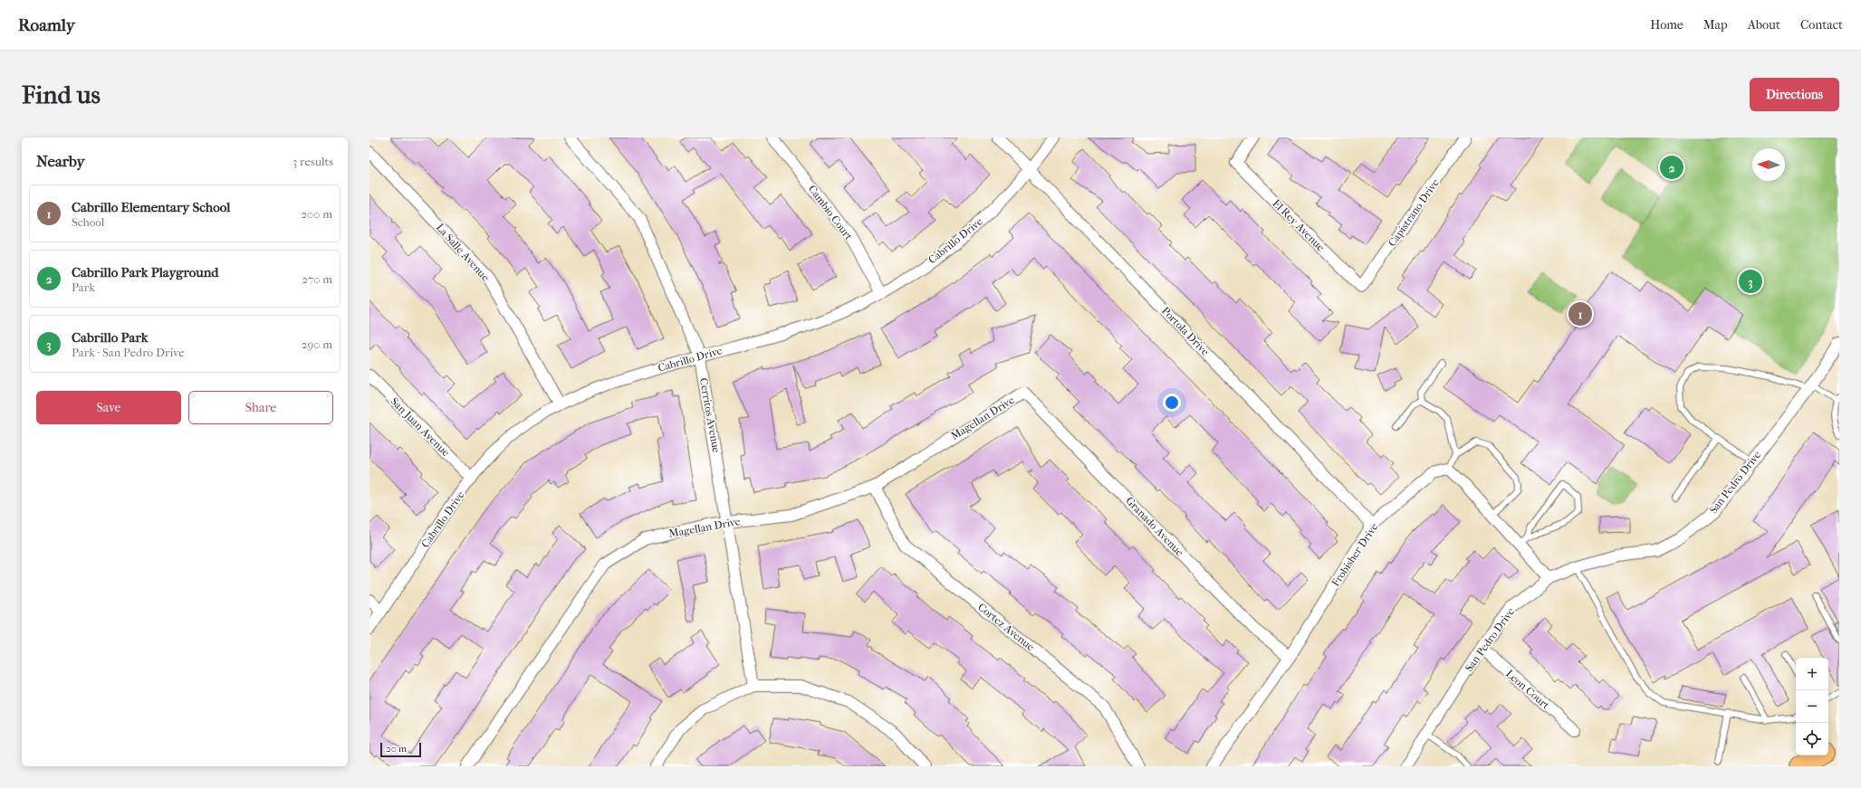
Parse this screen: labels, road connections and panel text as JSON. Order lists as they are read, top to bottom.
{
  "streets": {
    "street": [
      "Cambio Court",
      "Capistrano Drive",
      "El Rey Avenue",
      "Cabrillo Drive",
      "La Salle Avenue",
      "Portola Drive",
      "Cerritos Avenue",
      "Magellan Drive",
      "San Juan Avenue",
      "San Pedro Drive",
      "Granado Avenue",
      "Frobisher Drive",
      "Cortez Avenue",
      "Leon Court"
    ]
  },
  "crossings": [
    ["Cambio Court", "Cabrillo Drive"],
    ["Capistrano Drive", "El Rey Avenue"],
    ["Cabrillo Drive", "La Salle Avenue"],
    ["Cabrillo Drive", "Portola Drive"],
    ["Cabrillo Drive", "Cerritos Avenue"],
    ["Cabrillo Drive", "San Juan Avenue"],
    ["Portola Drive", "Frobisher Drive"],
    ["Cerritos Avenue", "Magellan Drive"],
    ["Magellan Drive", "Granado Avenue"],
    ["Magellan Drive", "Cortez Avenue"],
    ["San Pedro Drive", "Leon Court"],
    ["Granado Avenue", "Frobisher Drive"]
  ],
  "scale_bar": "20 m",
  "north": "left",
  "page": {
    "header": "Roamly",
    "nav": [
      "Home",
      "Map",
      "About",
      "Contact"
    ],
    "buttons": [
      "Directions",
      ["Save", "Share"]
    ],
    "title": "Find us",
    "heading": ["Nearby", "3 results"],
    "pins": ["2", "3", "1"],
    "list": [
      {
        "mark": "1",
        "name": "Cabrillo Elementary School",
        "note": "School",
        "value": "200 m"
      },
      {
        "mark": "2",
        "name": "Cabrillo Park Playground",
        "note": "Park",
        "value": "270 m"
      },
      {
        "mark": "3",
        "name": "Cabrillo Park",
        "note": "Park · San Pedro Drive",
        "value": "290 m"
      }
    ],
    "map_buttons": ["+", "−"],
    "scale": "20 m"
  }
}
